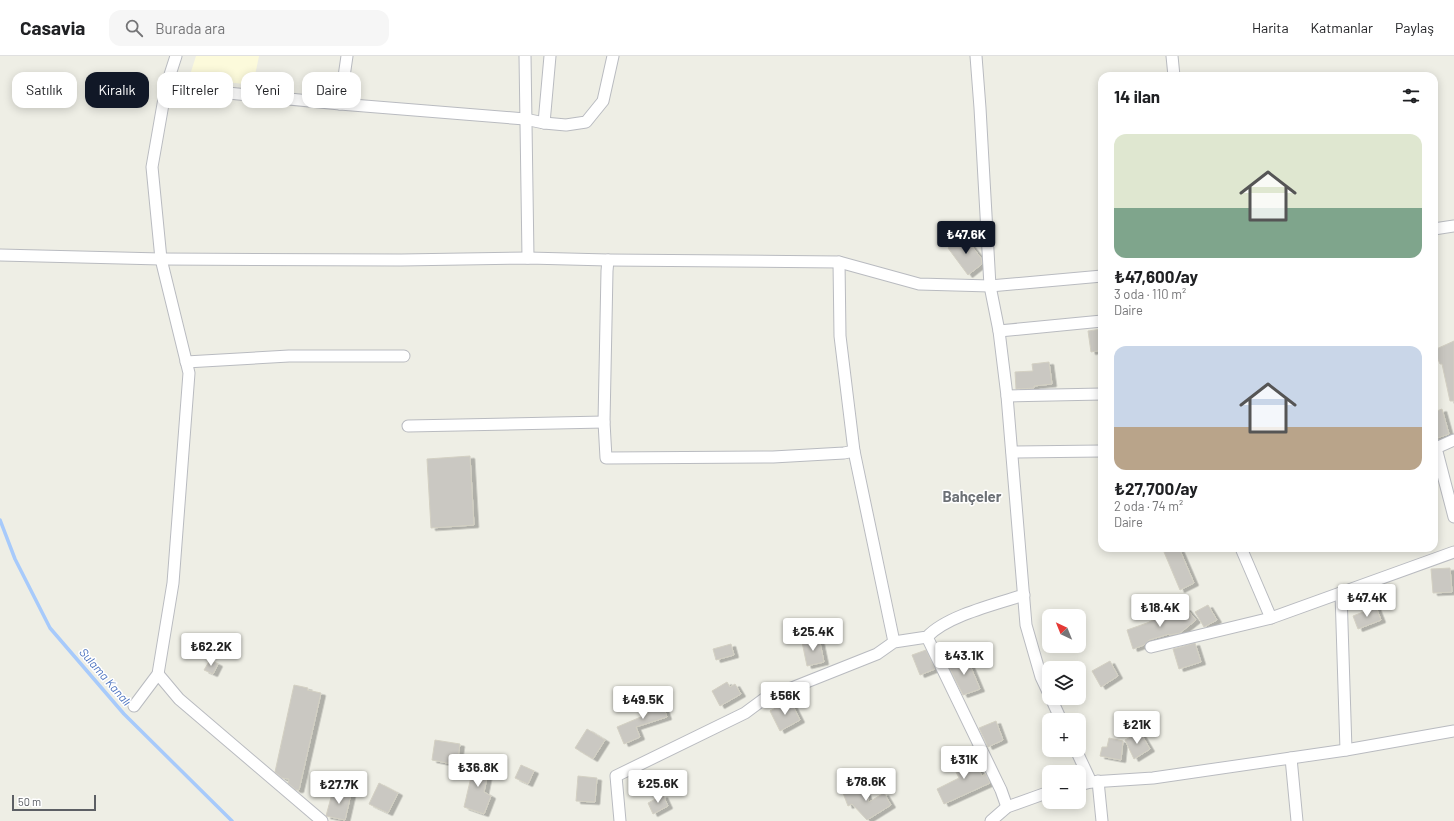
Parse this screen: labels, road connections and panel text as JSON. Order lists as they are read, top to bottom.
{
  "districts": ["Bahçeler"],
  "water": ["Sulama Kanalı"],
  "scale_bar": "50 m",
  "north": "top left",
  "page": {
    "header": "Casavia",
    "search": "Burada ara",
    "nav": ["Harita", "Katmanlar", "Paylaş"],
    "chip": [
      "Satılık",
      "Kiralık",
      "Filtreler",
      "Yeni",
      "Daire"
    ],
    "heading": "14 ilan",
    "list": [
      {
        "name": "₺47,600/ay",
        "note": "3 oda · 110 m² · Daire"
      },
      {
        "name": "₺27,700/ay",
        "note": "2 oda · 74 m² · Daire"
      }
    ],
    "price": [
      "₺47.6K",
      "₺47.4K",
      "₺18.4K",
      "₺25.4K",
      "₺62.2K",
      "₺43.1K",
      "₺56K",
      "₺49.5K",
      "₺21K",
      "₺31K",
      "₺36.8K",
      "₺78.6K",
      "₺25.6K",
      "₺27.7K"
    ],
    "map_buttons": ["+", "−"],
    "scale": "50 m"
  }
}
